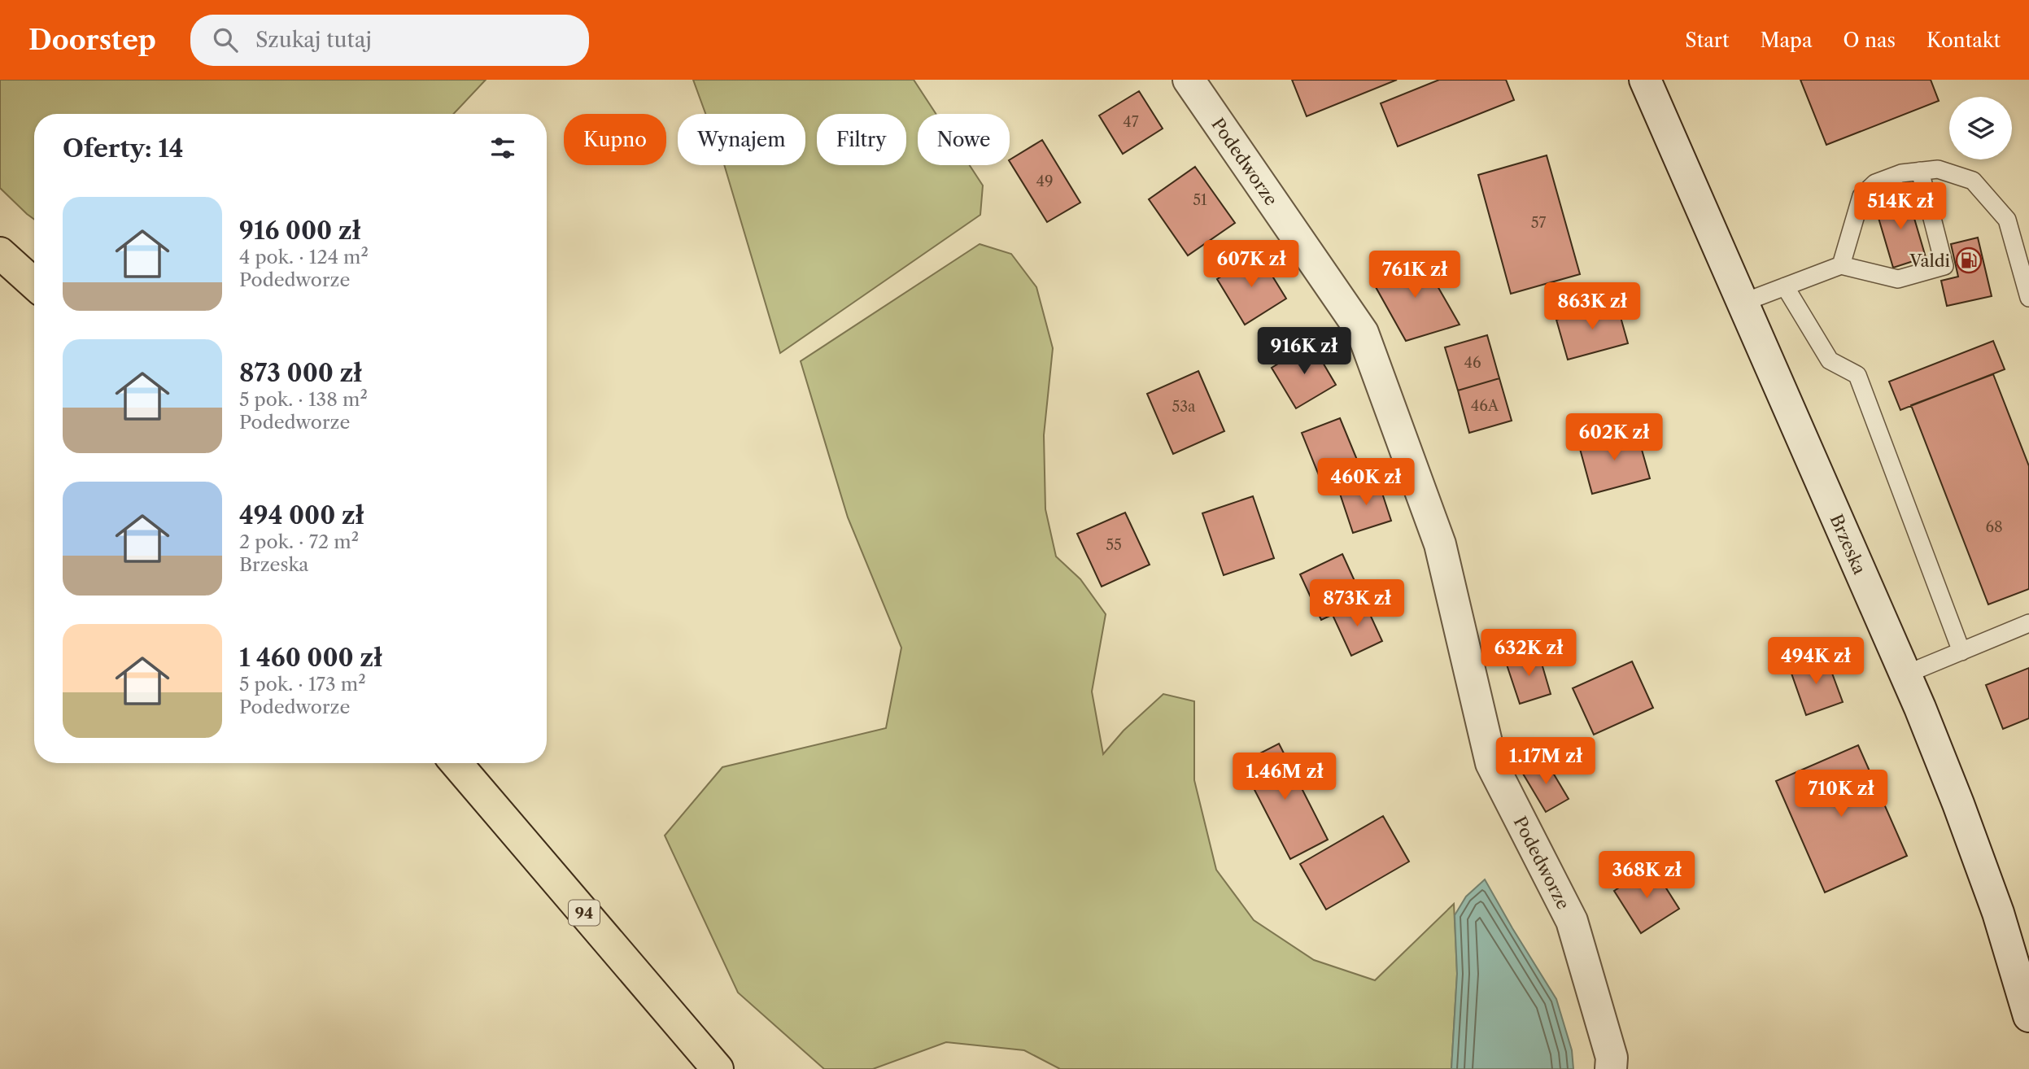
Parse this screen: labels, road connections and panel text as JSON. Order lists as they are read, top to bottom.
{
  "streets": {
    "main road": ["94"],
    "street": ["Podedworze", "Brzeska"]
  },
  "places": {
    "fuel station": ["Valdi"]
  },
  "house_numbers": [
    "47",
    "49",
    "51",
    "57",
    "46",
    "46A",
    "53a",
    "68",
    "55"
  ],
  "page": {
    "header": "Doorstep",
    "search": "Szukaj tutaj",
    "nav": [
      "Start",
      "Mapa",
      "O nas",
      "Kontakt"
    ],
    "chip": [
      "Kupno",
      "Wynajem",
      "Filtry",
      "Nowe"
    ],
    "heading": "Oferty: 14",
    "price": [
      "514K zł",
      "607K zł",
      "761K zł",
      "863K zł",
      "916K zł",
      "602K zł",
      "460K zł",
      "873K zł",
      "632K zł",
      "494K zł",
      "1.17M zł",
      "1.46M zł",
      "710K zł",
      "368K zł"
    ],
    "list": [
      {
        "name": "916 000 zł",
        "note": "4 pok. · 124 m² · Podedworze"
      },
      {
        "name": "873 000 zł",
        "note": "5 pok. · 138 m² · Podedworze"
      },
      {
        "name": "494 000 zł",
        "note": "2 pok. · 72 m² · Brzeska"
      },
      {
        "name": "1 460 000 zł",
        "note": "5 pok. · 173 m² · Podedworze"
      }
    ]
  }
}
